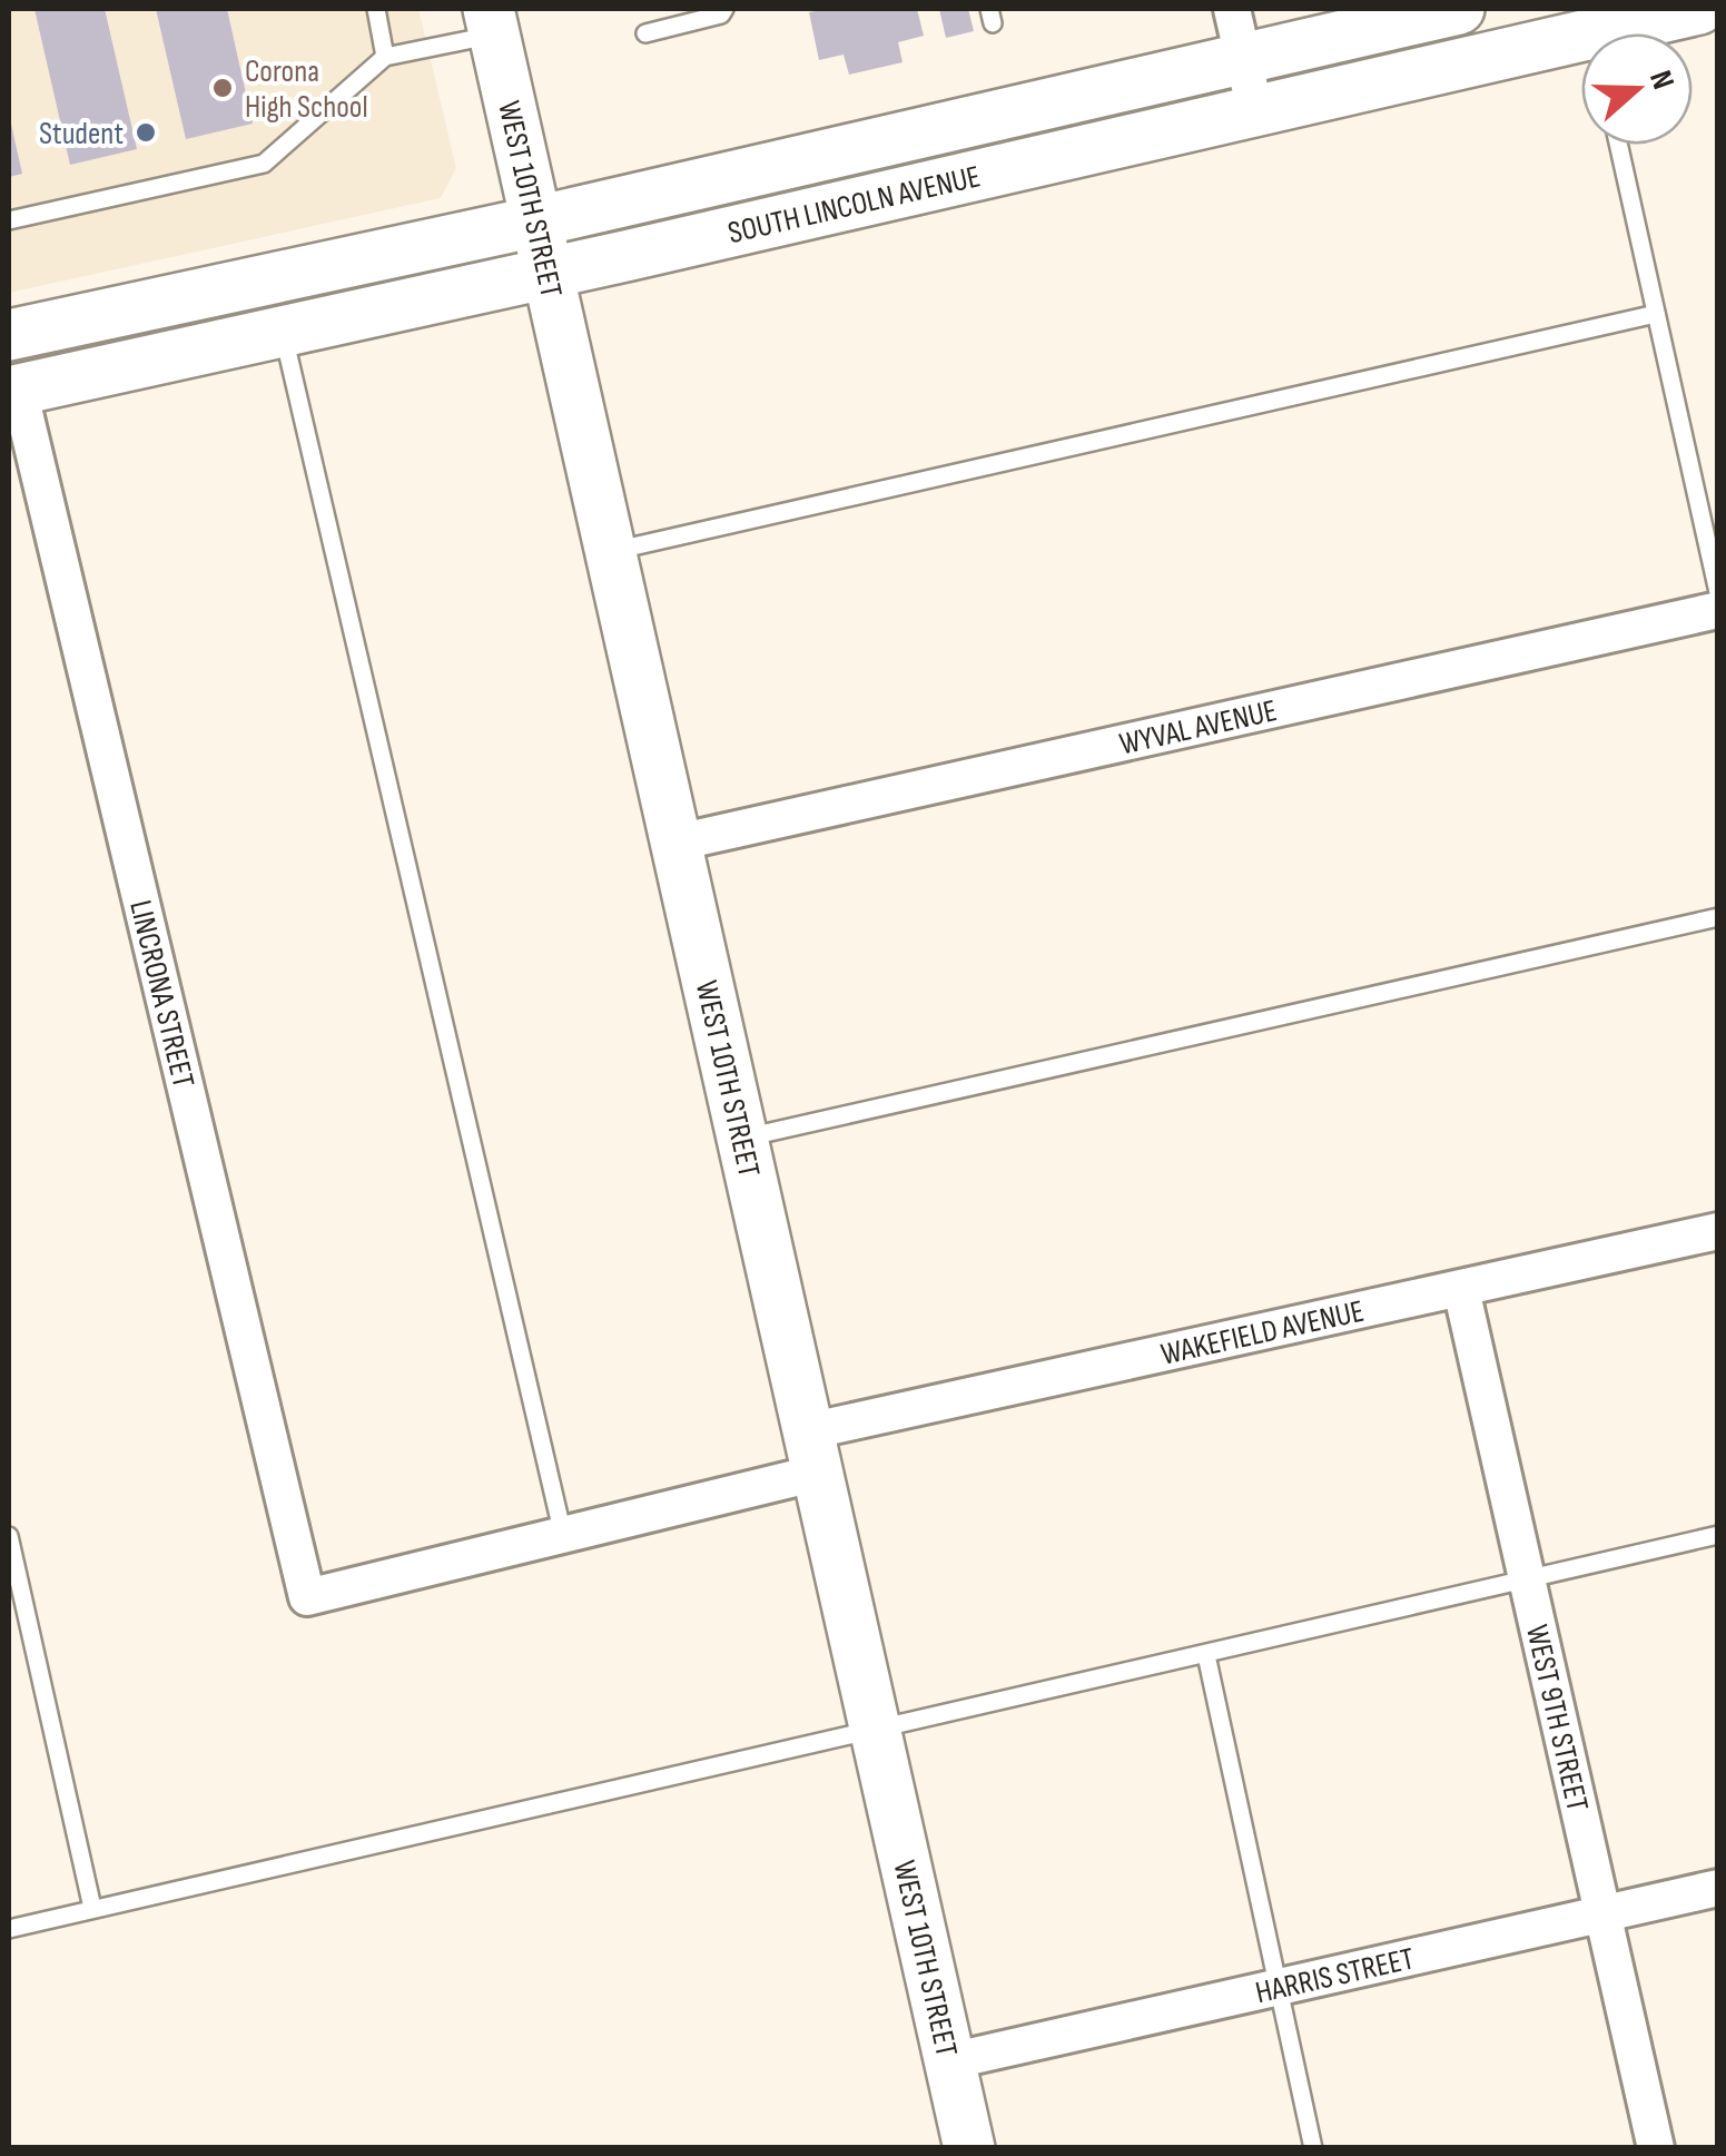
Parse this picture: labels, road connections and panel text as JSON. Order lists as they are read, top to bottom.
{
  "streets": {
    "main road": ["WEST 10TH STREET", "SOUTH LINCOLN AVENUE"],
    "street": [
      "WYVAL AVENUE",
      "LINCRONA STREET",
      "WAKEFIELD AVENUE",
      "WEST 9TH STREET",
      "HARRIS STREET"
    ]
  },
  "crossings": [
    ["WEST 10TH STREET", "SOUTH LINCOLN AVENUE"],
    ["WEST 10TH STREET", "WYVAL AVENUE"],
    ["WEST 10TH STREET", "WAKEFIELD AVENUE"],
    ["WEST 10TH STREET", "HARRIS STREET"],
    ["SOUTH LINCOLN AVENUE", "LINCRONA STREET"],
    ["LINCRONA STREET", "WAKEFIELD AVENUE"],
    ["WAKEFIELD AVENUE", "WEST 9TH STREET"],
    ["WEST 9TH STREET", "HARRIS STREET"]
  ],
  "places": ["Corona High School", "Student"],
  "north": "right"
}
